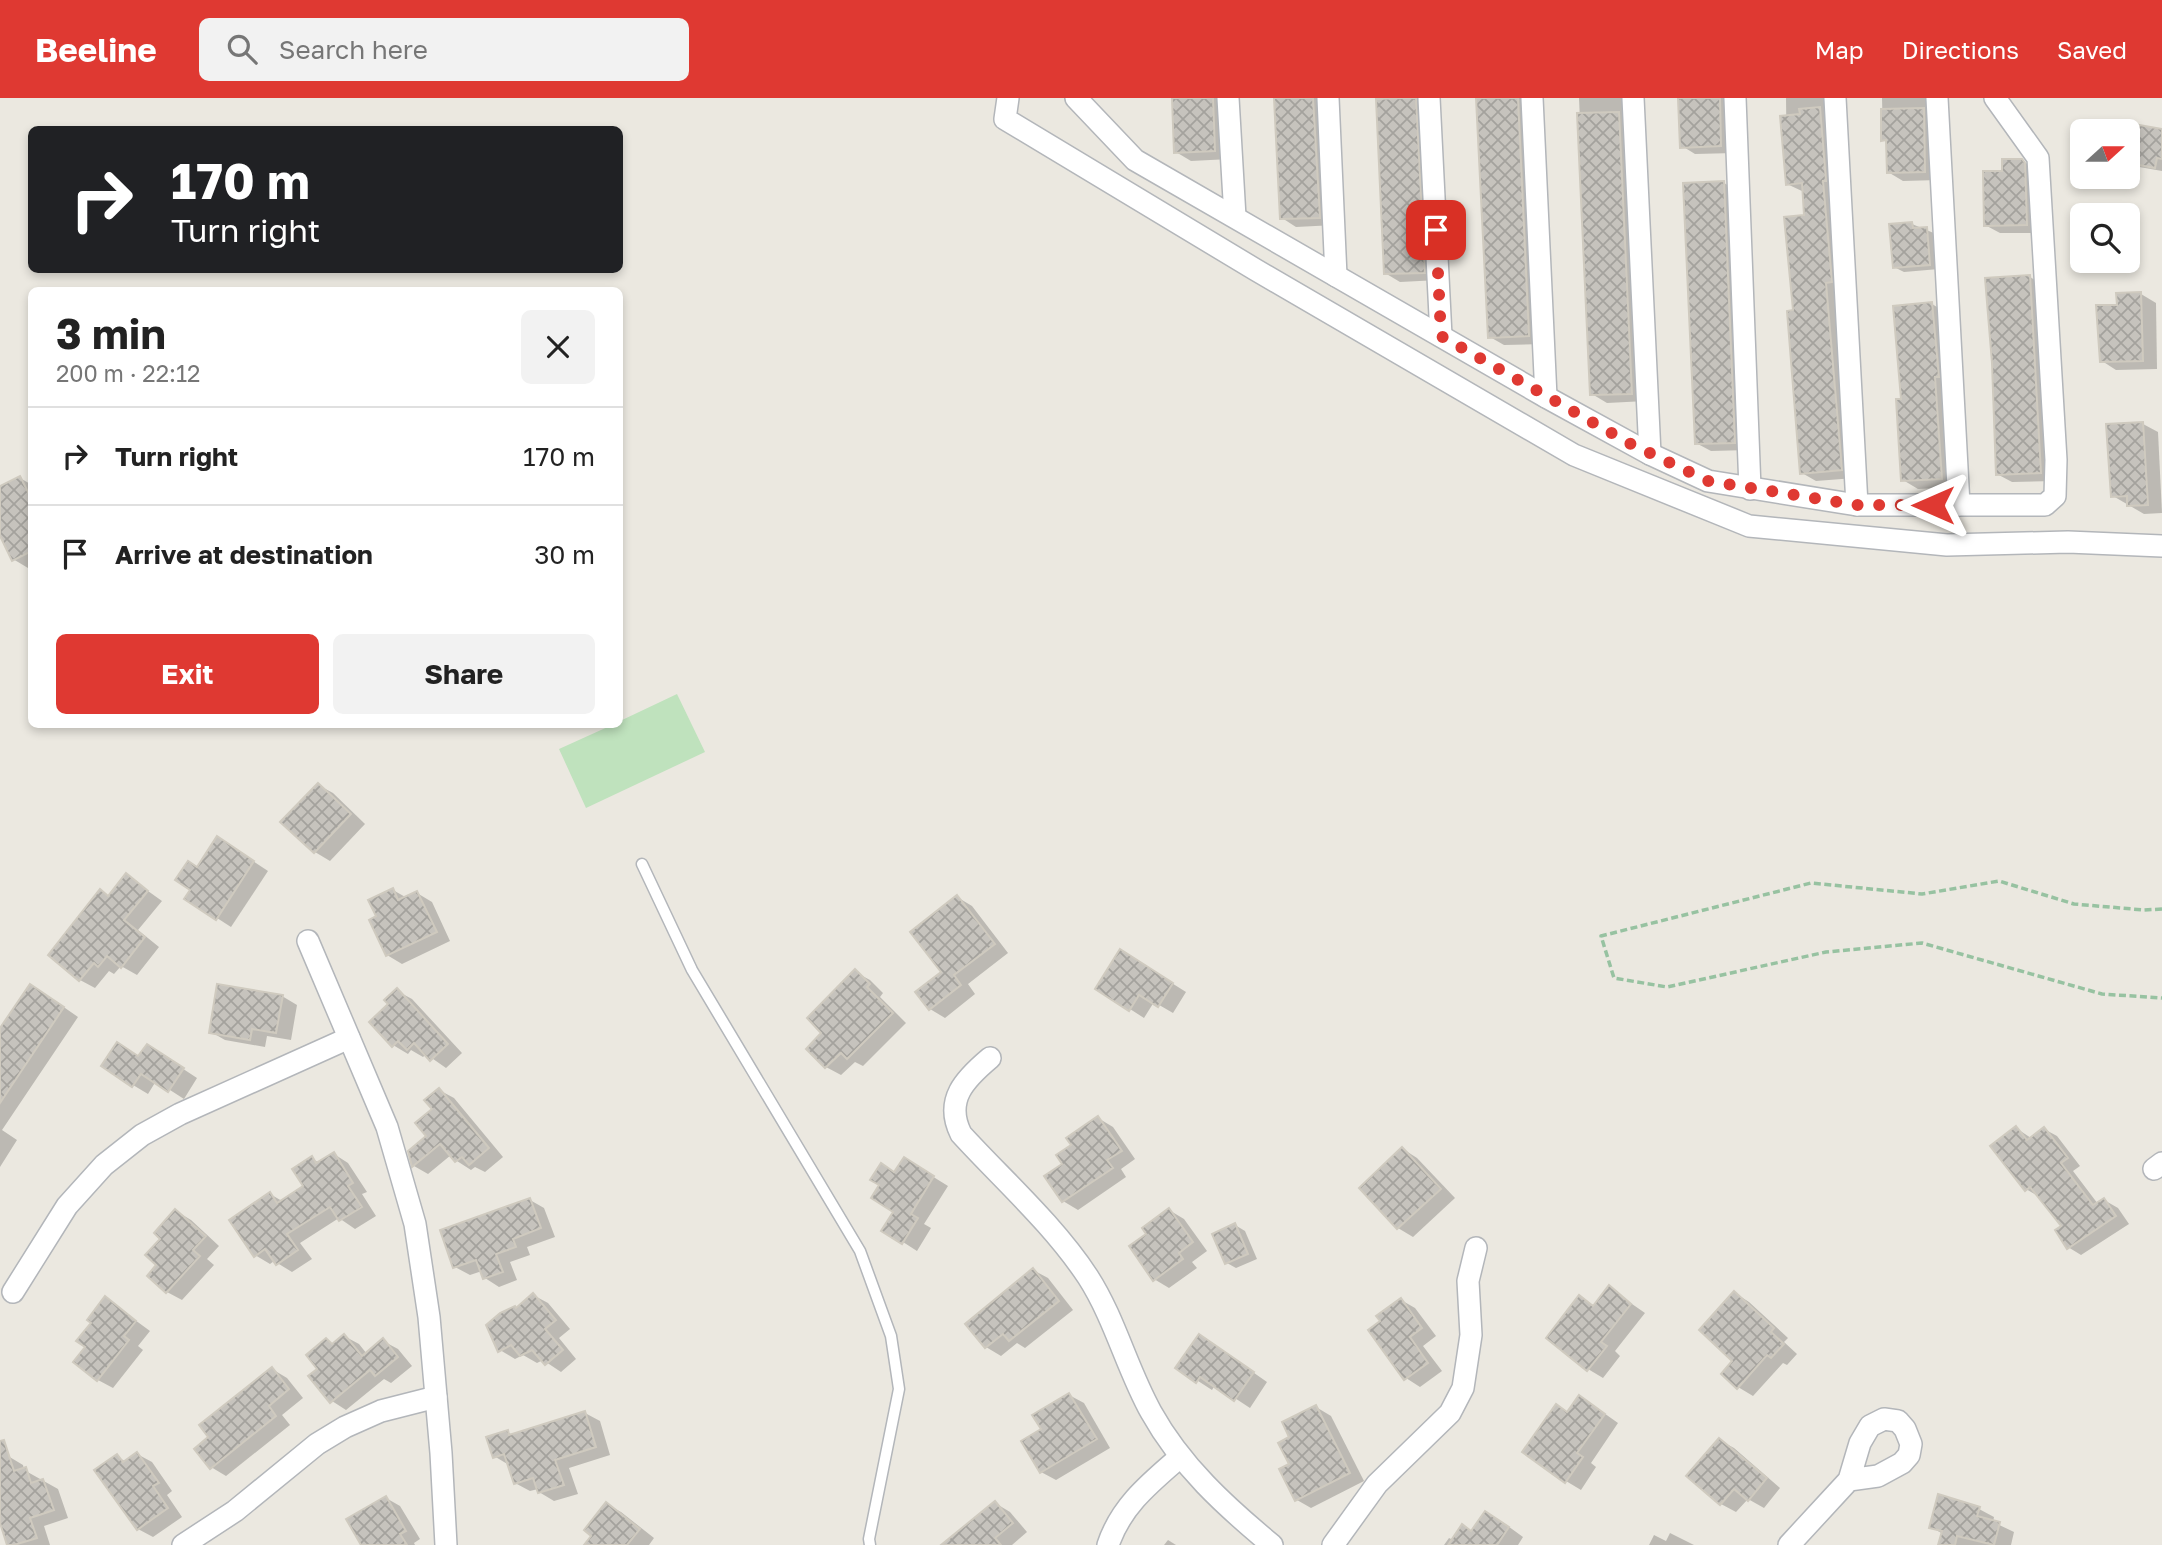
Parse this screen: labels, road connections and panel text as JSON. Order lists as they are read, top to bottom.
{
  "north": "right",
  "page": {
    "header": "Beeline",
    "search": "Search here",
    "nav": ["Map", "Directions", "Saved"],
    "turn": ["170 m", "Turn right"],
    "heading": ["3 min", "200 m · 22:12"],
    "list": [
      {
        "name": "Turn right",
        "value": "170 m"
      },
      {
        "name": "Arrive at destination",
        "value": "30 m"
      }
    ],
    "buttons": ["Exit", "Share"]
  }
}
